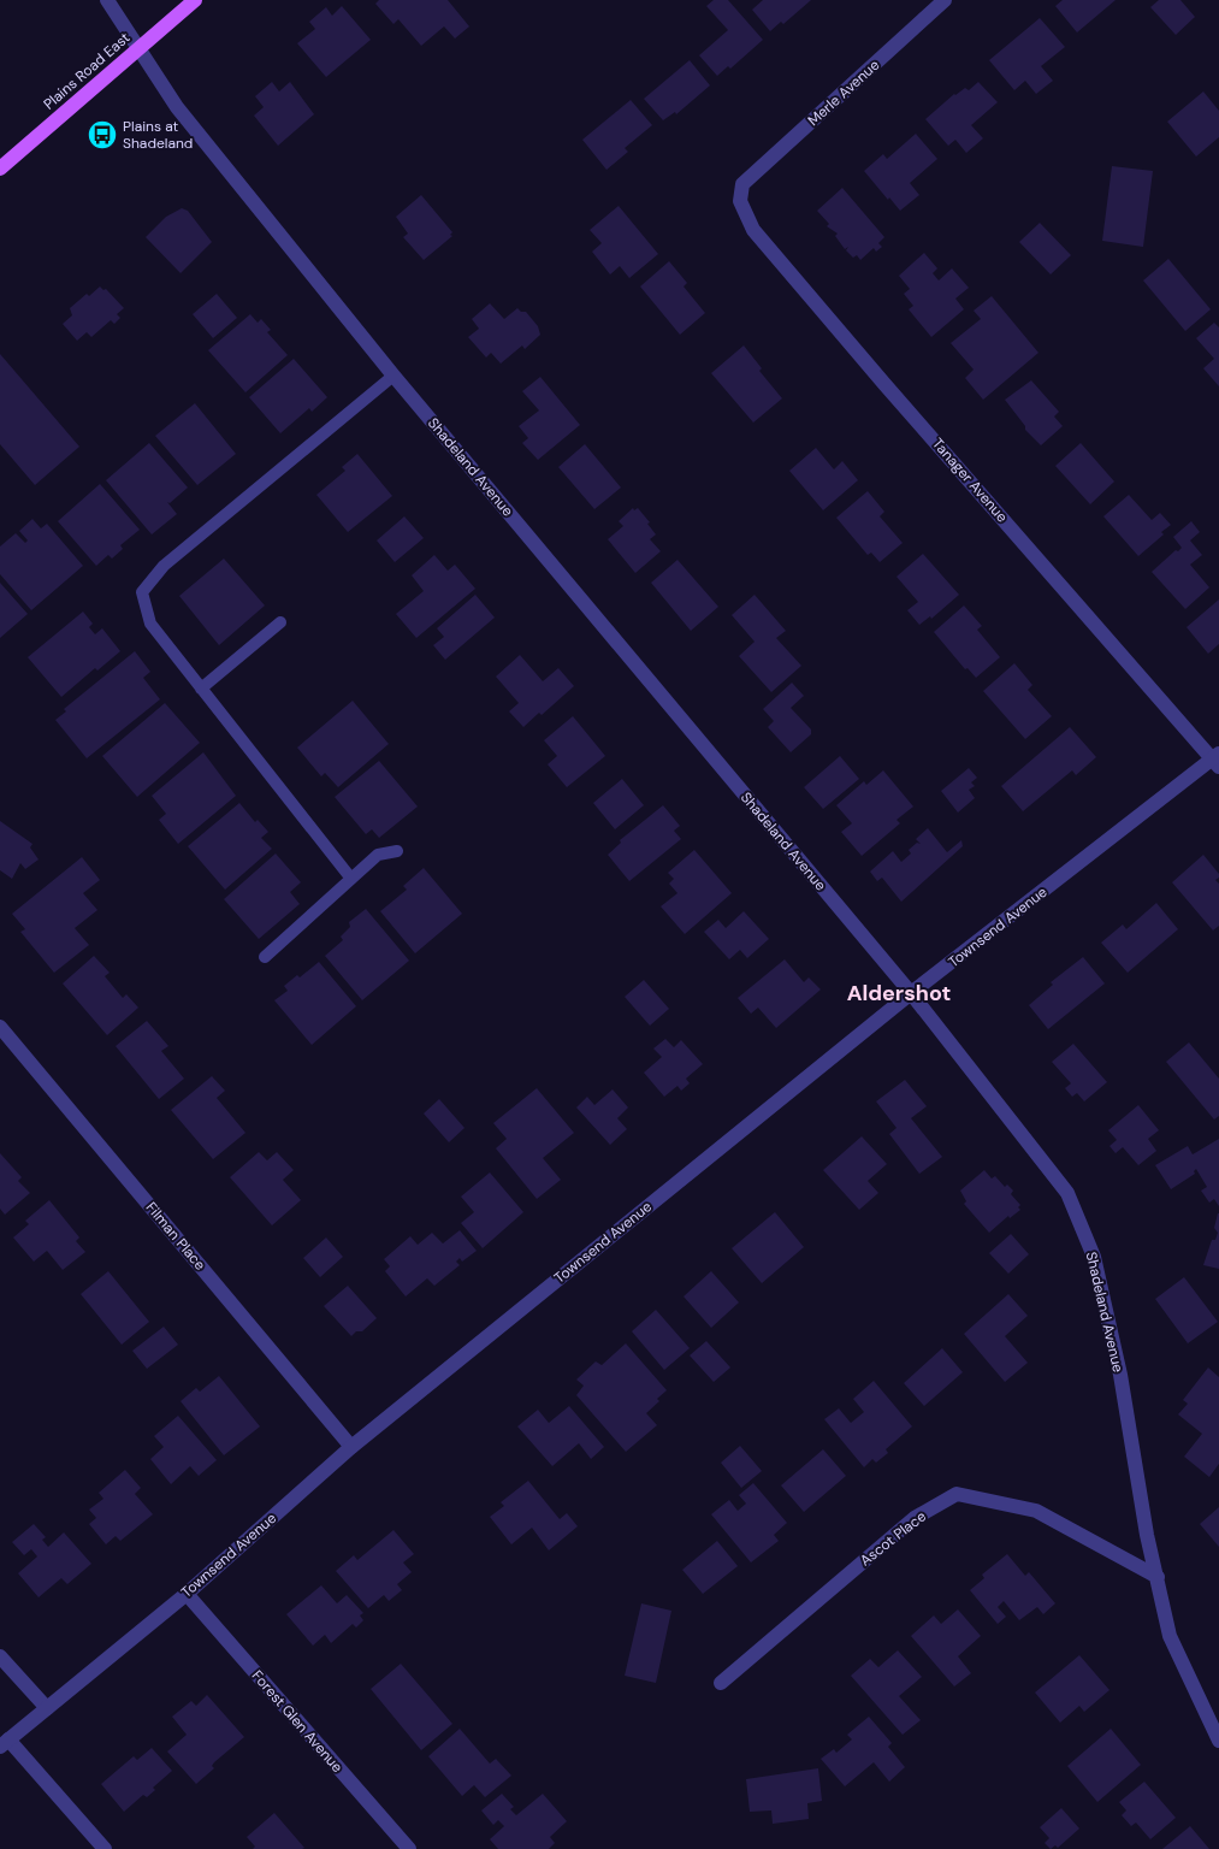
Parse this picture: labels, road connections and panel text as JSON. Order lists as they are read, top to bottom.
{
  "streets": {
    "main road": ["Plains Road East"],
    "street": [
      "Merle Avenue",
      "Shadeland Avenue",
      "Tanager Avenue",
      "Townsend Avenue",
      "Filman Place",
      "Ascot Place",
      "Forest Glen Avenue"
    ]
  },
  "crossings": [
    ["Plains Road East", "Shadeland Avenue"],
    ["Merle Avenue", "Tanager Avenue"],
    ["Shadeland Avenue", "Townsend Avenue"],
    ["Shadeland Avenue", "Ascot Place"],
    ["Tanager Avenue", "Townsend Avenue"],
    ["Townsend Avenue", "Filman Place"],
    ["Townsend Avenue", "Forest Glen Avenue"]
  ],
  "districts": ["Aldershot"],
  "places": {
    "bus stop": ["Plains at Shadeland"]
  }
}
